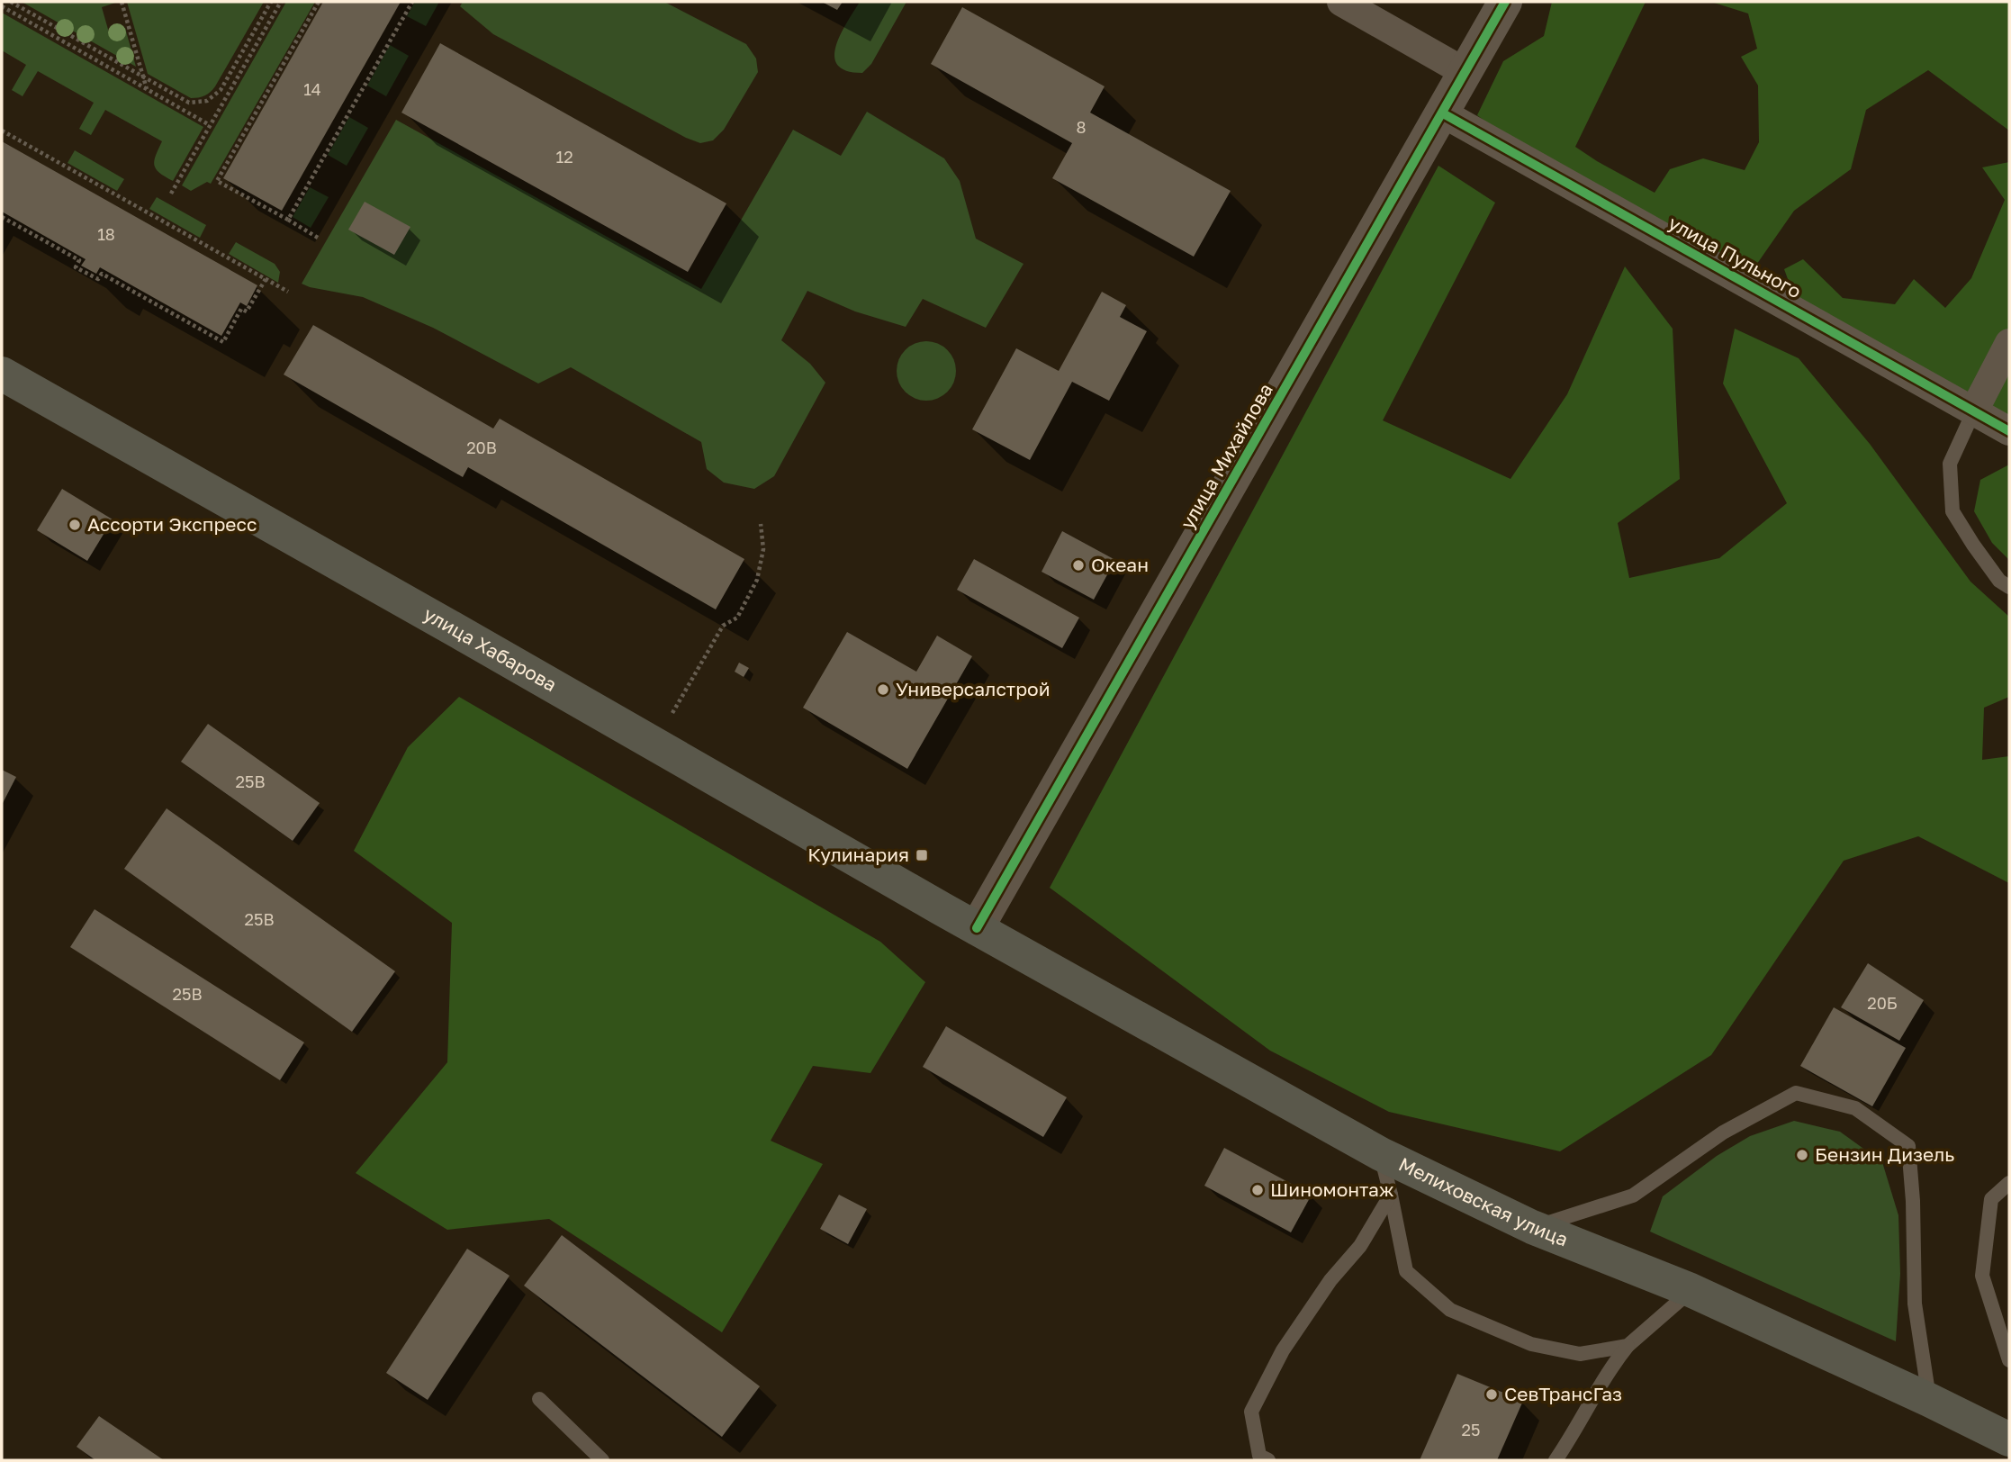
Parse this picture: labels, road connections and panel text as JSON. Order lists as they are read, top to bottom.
{
  "streets": {
    "main road": ["улица Хабарова", "Мелиховская улица"],
    "street": ["улица Пульного", "улица Михайлова"]
  },
  "crossings": [
    ["улица Пульного", "улица Михайлова"],
    ["улица Михайлова", "улица Хабарова"],
    ["улица Михайлова", "Мелиховская улица"],
    ["улица Хабарова", "Мелиховская улица"]
  ],
  "places": {
    "other": [
      "Ассорти Экспресс",
      "Океан",
      "Универсалстрой",
      "Бензин Дизель",
      "Шиномонтаж",
      "СевТрансГаз"
    ],
    "transit": ["Кулинария"]
  },
  "house_numbers": [
    "14",
    "8",
    "12",
    "18",
    "20В",
    "25В",
    "25В",
    "25В",
    "20Б",
    "25"
  ]
}
